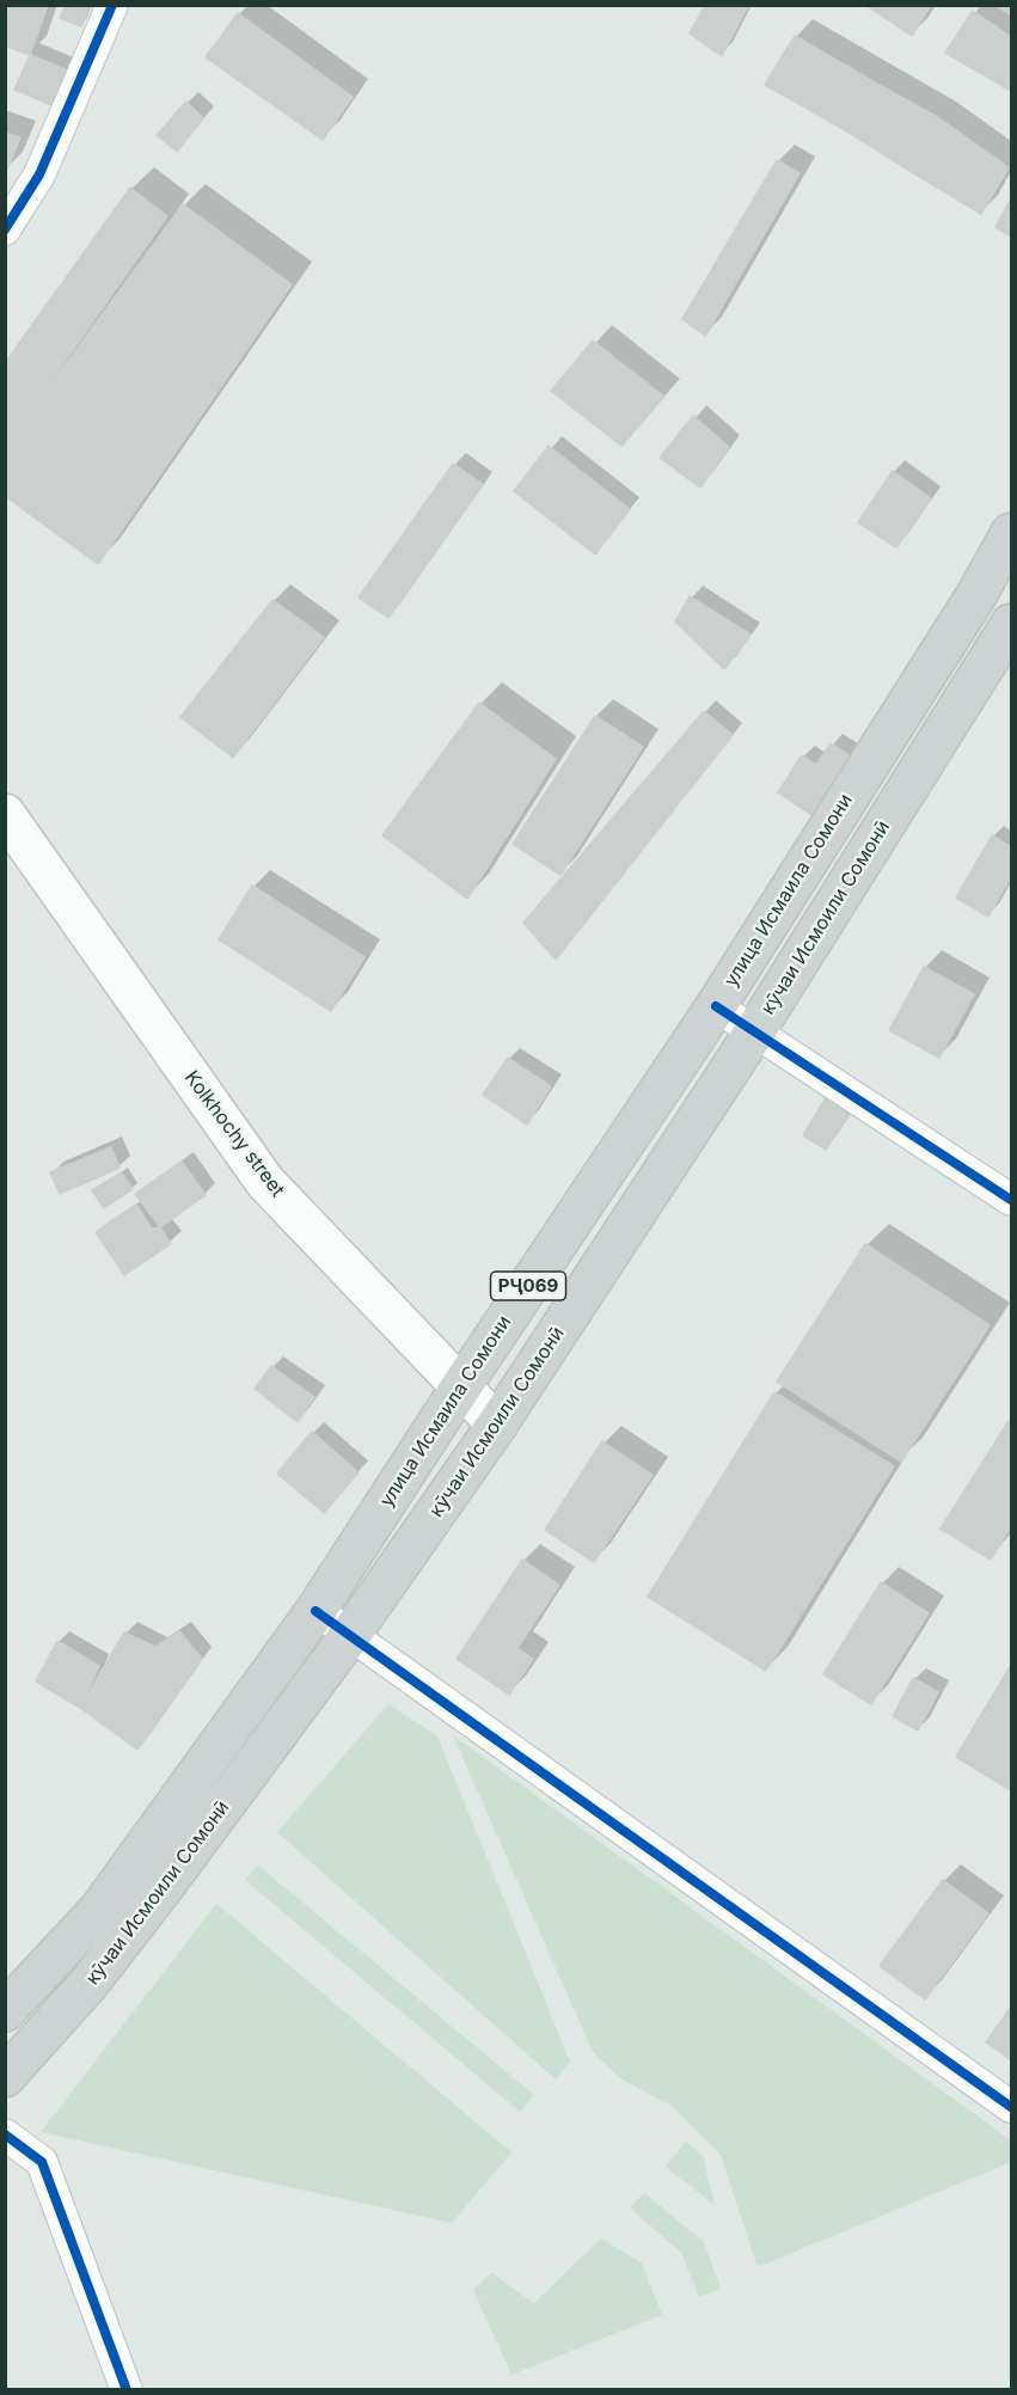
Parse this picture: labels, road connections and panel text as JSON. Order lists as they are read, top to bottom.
{
  "streets": {
    "main road": [
      "улица Исмаила Сомони",
      "кӯчаи Исмоили Сомонӣ",
      "Kolkhochy street",
      "РҶ069"
    ]
  },
  "crossings": [
    ["улица Исмаила Сомони", "Kolkhochy street"],
    ["кӯчаи Исмоили Сомонӣ", "Kolkhochy street"]
  ]
}
